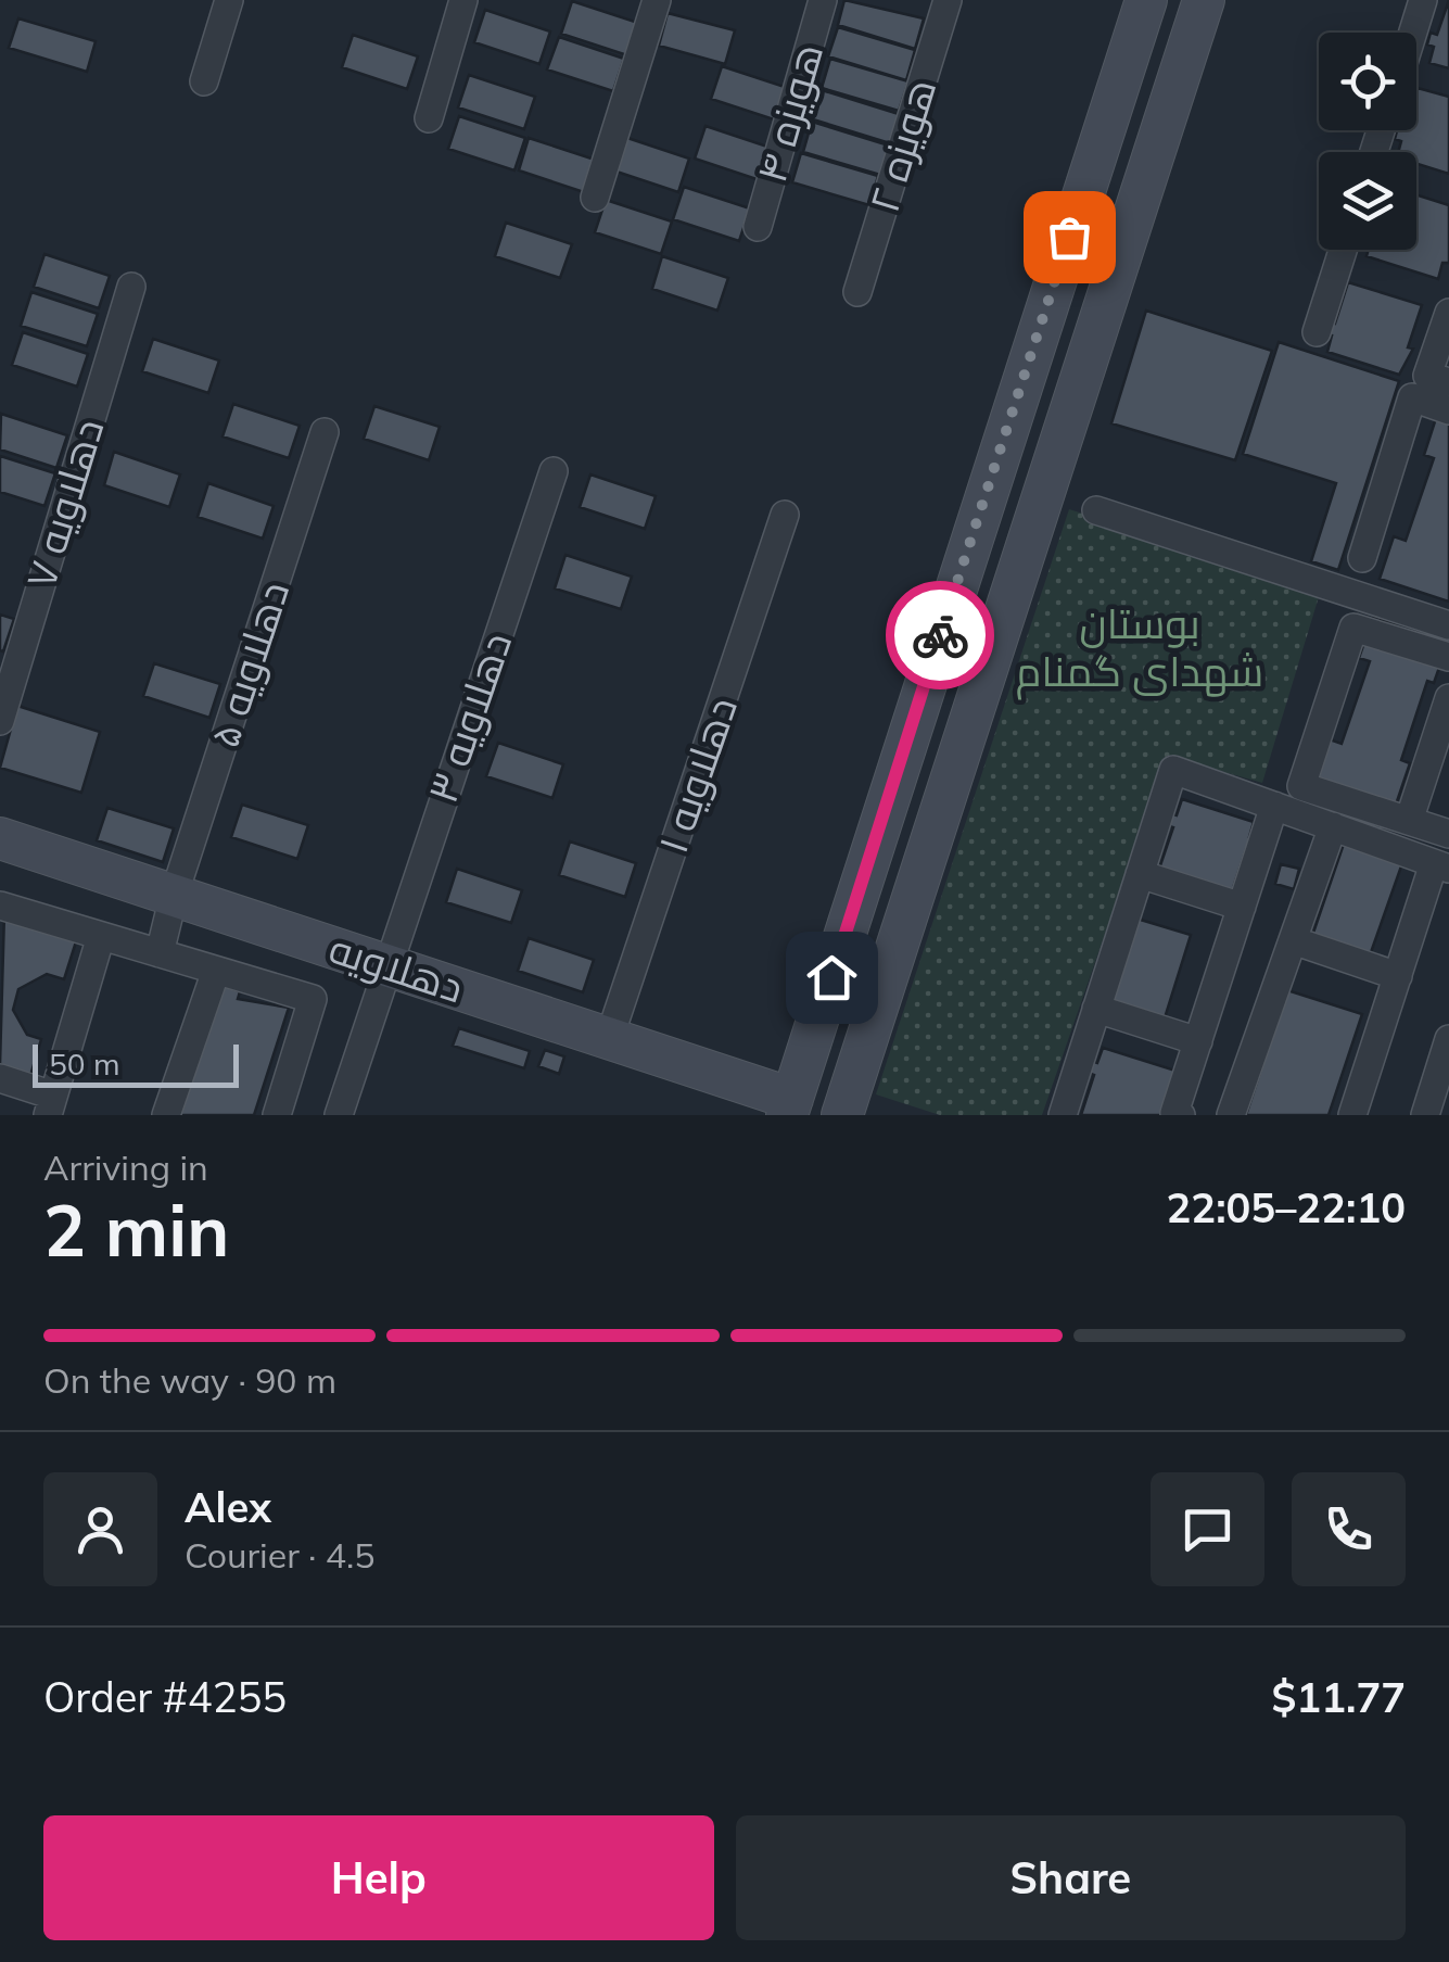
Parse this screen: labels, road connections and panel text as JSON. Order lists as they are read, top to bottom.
{
  "streets": {
    "main road": ["دهلاویه"],
    "street": [
      "هویزه ۴",
      "هویزه ۲",
      "دهلاویه ۷",
      "دهلاویه ۵",
      "دهلاویه ۳",
      "دهلاویه ۱"
    ]
  },
  "crossings": [
    ["دهلاویه ۵", "دهلاویه"],
    ["دهلاویه ۳", "دهلاویه"],
    ["دهلاویه ۱", "دهلاویه"]
  ],
  "parks": ["بوستان شهدای گمنام"],
  "scale_bar": "50 m",
  "page": {
    "scale": "50 m",
    "heading": ["2 min", "Arriving in", "22:05–22:10"],
    "panel": [
      "Alex",
      "Courier · 4.5",
      "Order #4255",
      "$11.77"
    ],
    "bar": "On the way · 90 m",
    "buttons": ["Help", "Share"]
  }
}
